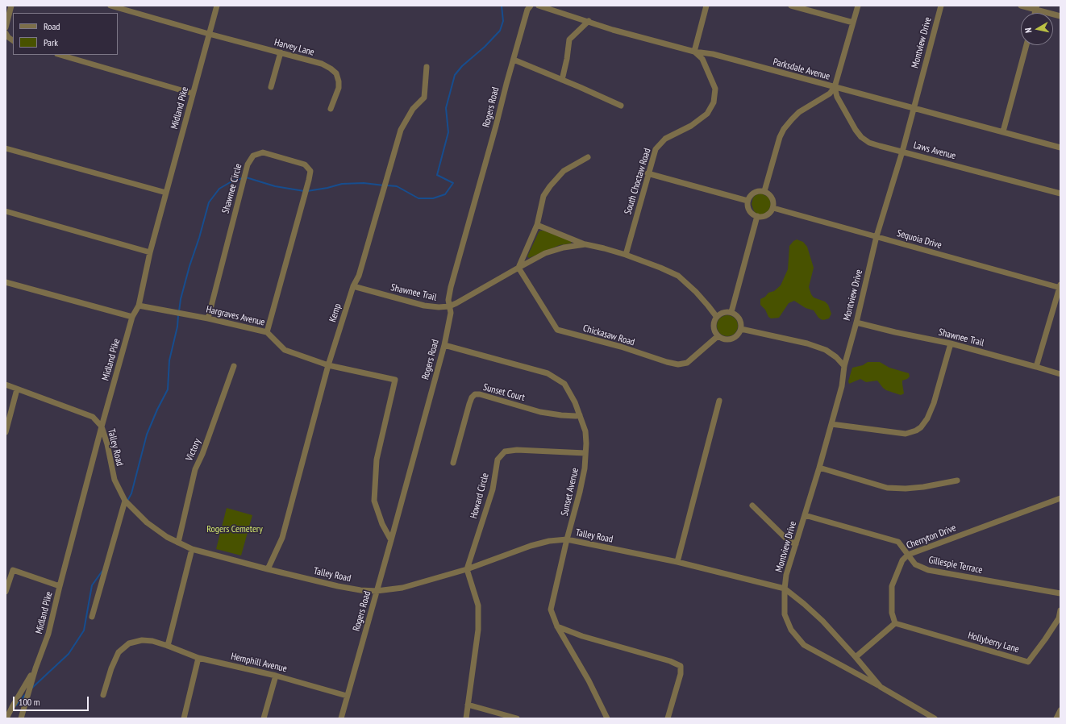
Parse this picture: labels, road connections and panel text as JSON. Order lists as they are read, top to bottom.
{
  "streets": {
    "street": [
      "Montview Drive",
      "Harvey Lane",
      "Parksdale Avenue",
      "Rogers Road",
      "Midland Pike",
      "Laws Avenue",
      "South Choctaw Road",
      "Shawnee Circle",
      "Sequoia Drive",
      "Shawnee Trail",
      "Kemp",
      "Hargraves Avenue",
      "Chickasaw Road",
      "Sunset Court",
      "Talley Road",
      "Victory",
      "Sunset Avenue",
      "Howard Circle",
      "Cherryton Drive",
      "Gillespie Terrace",
      "Hollyberry Lane",
      "Hemphill Avenue"
    ]
  },
  "crossings": [
    ["Montview Drive", "Parksdale Avenue"],
    ["Montview Drive", "Laws Avenue"],
    ["Montview Drive", "Sequoia Drive"],
    ["Montview Drive", "Shawnee Trail"],
    ["Montview Drive", "Talley Road"],
    ["Montview Drive", "Gillespie Terrace"],
    ["Harvey Lane", "Midland Pike"],
    ["Parksdale Avenue", "Laws Avenue"],
    ["Parksdale Avenue", "South Choctaw Road"],
    ["Rogers Road", "Shawnee Trail"],
    ["Rogers Road", "Hargraves Avenue"],
    ["Rogers Road", "Talley Road"],
    ["Rogers Road", "Sunset Avenue"],
    ["Rogers Road", "Hemphill Avenue"],
    ["Midland Pike", "Hargraves Avenue"],
    ["Midland Pike", "Talley Road"],
    ["South Choctaw Road", "Shawnee Trail"],
    ["Shawnee Circle", "Hargraves Avenue"],
    ["Shawnee Trail", "Kemp"],
    ["Shawnee Trail", "Chickasaw Road"],
    ["Kemp", "Hargraves Avenue"],
    ["Kemp", "Talley Road"],
    ["Sunset Court", "Sunset Avenue"],
    ["Talley Road", "Victory"],
    ["Talley Road", "Sunset Avenue"],
    ["Talley Road", "Howard Circle"],
    ["Sunset Avenue", "Howard Circle"],
    ["Cherryton Drive", "Gillespie Terrace"],
    ["Cherryton Drive", "Hollyberry Lane"]
  ],
  "parks": ["Rogers Cemetery"],
  "legend": ["Road", "Park"],
  "scale_bar": "100 m",
  "north": "left"
}
